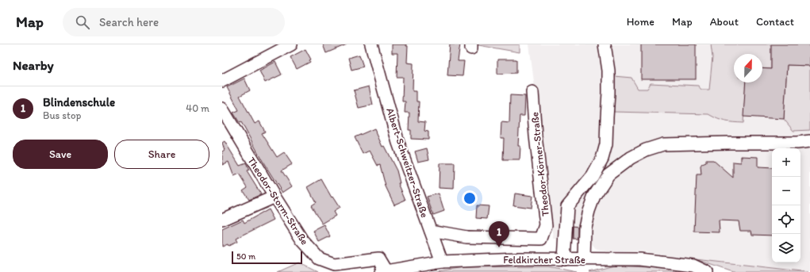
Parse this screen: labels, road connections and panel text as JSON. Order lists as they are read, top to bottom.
{
  "streets": {
    "street": [
      "Albert-Schweitzer-Straße",
      "Theodor-Körner-Straße",
      "Theodor-Storm-Straße",
      "Feldkircher Straße"
    ]
  },
  "crossings": [
    ["Albert-Schweitzer-Straße", "Theodor-Körner-Straße"],
    ["Albert-Schweitzer-Straße", "Feldkircher Straße"],
    ["Theodor-Storm-Straße", "Feldkircher Straße"]
  ],
  "scale_bar": "50 m",
  "north": "top",
  "page": {
    "header": "Map",
    "search": "Search here",
    "nav": [
      "Home",
      "Map",
      "About",
      "Contact"
    ],
    "heading": "Nearby",
    "list": [
      {
        "mark": "1",
        "name": "Blindenschule",
        "note": "Bus stop",
        "value": "40 m"
      }
    ],
    "buttons": ["Save", "Share"],
    "map_buttons": ["+", "−"],
    "pins": "1",
    "scale": "50 m"
  }
}
